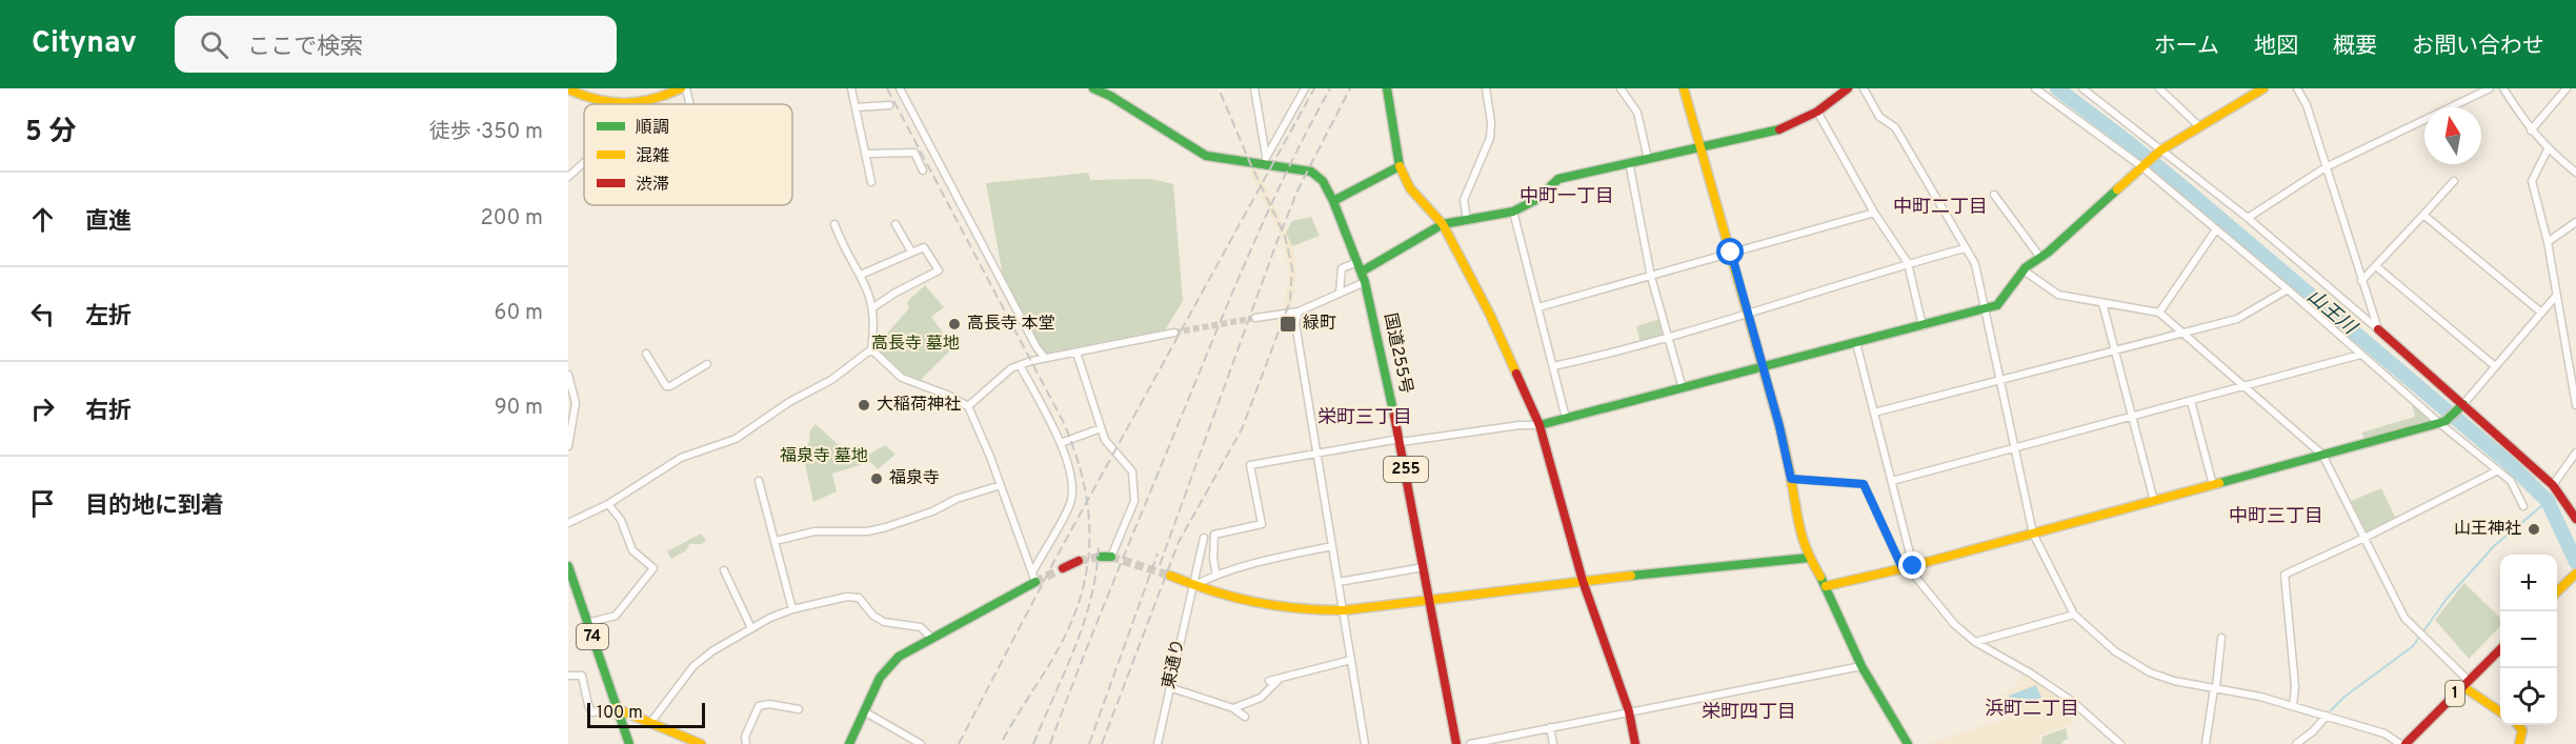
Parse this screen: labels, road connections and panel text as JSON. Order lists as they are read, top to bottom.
{
  "streets": {
    "main road": [
      "国道255号",
      "255",
      "74",
      "1"
    ],
    "street": ["東通り"]
  },
  "districts": [
    "中町一丁目",
    "中町二丁目",
    "栄町三丁目",
    "中町三丁目",
    "浜町二丁目",
    "栄町四丁目"
  ],
  "water": ["山王川"],
  "parks": ["高長寺 墓地", "福泉寺 墓地"],
  "places": {
    "other": [
      "高長寺 本堂",
      "大稲荷神社",
      "福泉寺",
      "山王神社"
    ],
    "transit": ["緑町"]
  },
  "legend": ["順調", "混雑", "渋滞"],
  "scale_bar": "100 m",
  "north": "top",
  "page": {
    "header": "Citynav",
    "search": "ここで検索",
    "nav": [
      "ホーム",
      "地図",
      "概要",
      "お問い合わせ"
    ],
    "heading": ["5 分", "徒歩 · 350 m"],
    "list": [
      ["直進", "200 m"],
      ["左折", "60 m"],
      ["右折", "90 m"],
      "目的地に到着"
    ],
    "map_buttons": ["+", "−"],
    "scale": "100 m"
  }
}
